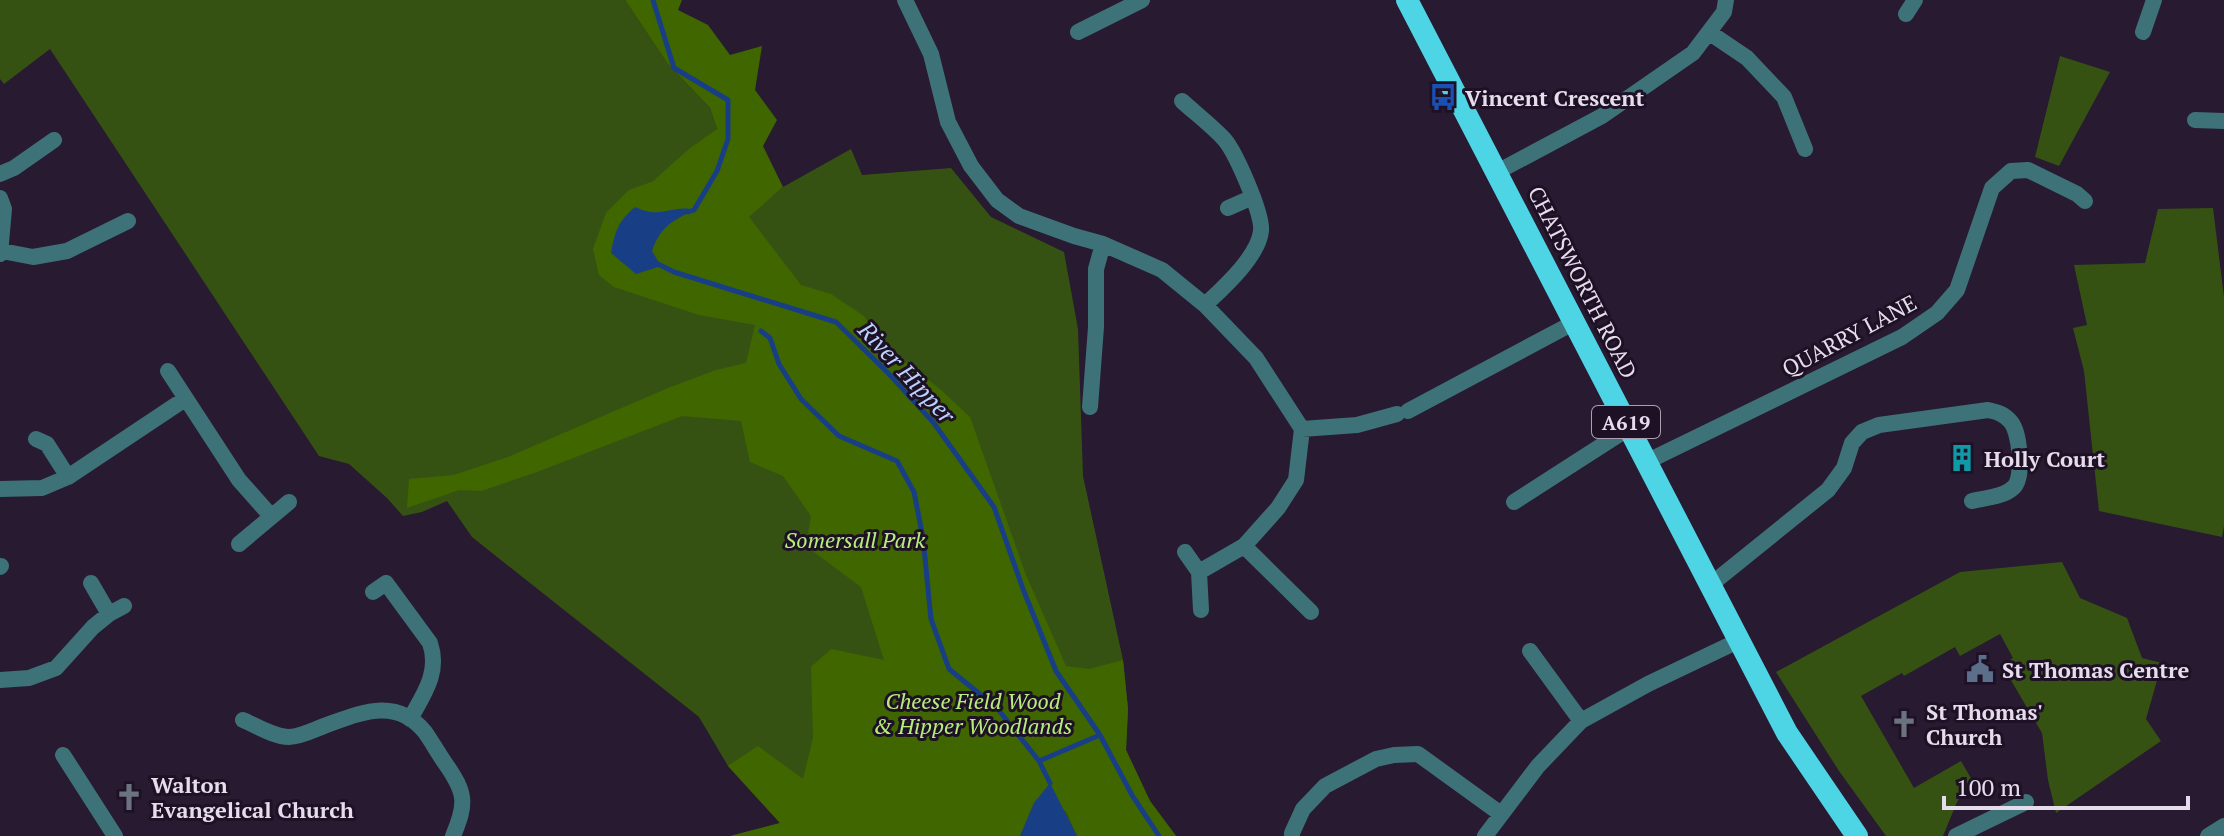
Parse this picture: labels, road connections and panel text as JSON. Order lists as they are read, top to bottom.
{
  "streets": {
    "highway": ["CHATSWORTH ROAD", "A619"],
    "street": ["QUARRY LANE"]
  },
  "crossings": [
    ["CHATSWORTH ROAD", "QUARRY LANE"]
  ],
  "water": ["River Hipper"],
  "parks": ["Somersall Park", "Cheese Field Wood & Hipper Woodlands"],
  "places": {
    "bus stop": ["Vincent Crescent"],
    "building": ["Holly Court"],
    "public building": ["St Thomas Centre"],
    "church": ["St Thomas' Church", "Walton Evangelical Church"]
  },
  "scale_bar": "100 m"
}
